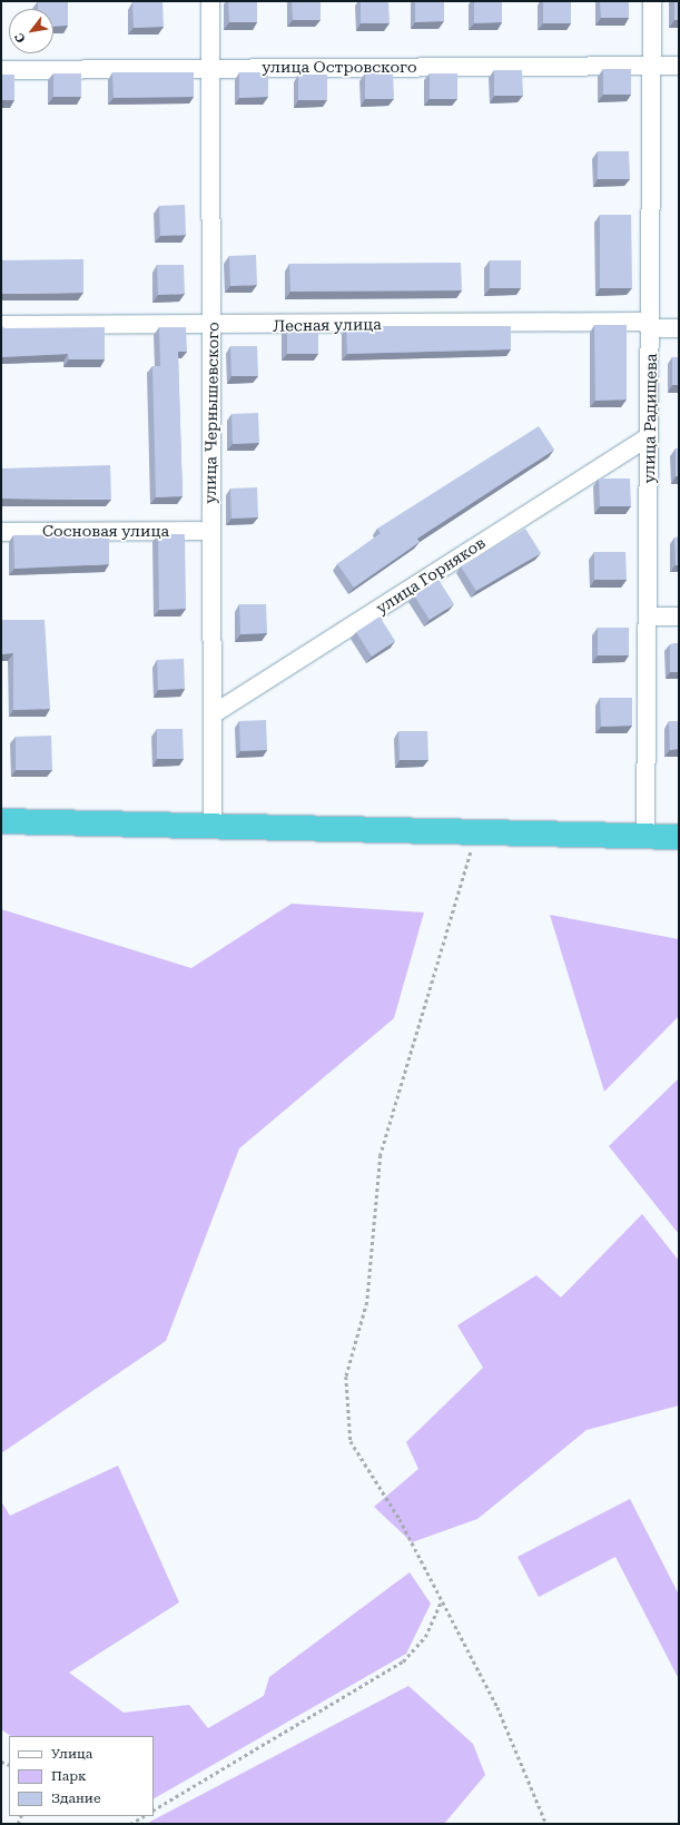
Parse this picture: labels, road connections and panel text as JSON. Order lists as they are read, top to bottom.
{
  "streets": {
    "street": [
      "улица Островского",
      "Лесная улица",
      "улица Чернышевского",
      "улица Радищева",
      "Сосновая улица",
      "улица Горняков"
    ]
  },
  "crossings": [
    ["улица Островского", "улица Чернышевского"],
    ["улица Островского", "улица Радищева"],
    ["Лесная улица", "улица Чернышевского"],
    ["Лесная улица", "улица Радищева"],
    ["улица Чернышевского", "Сосновая улица"],
    ["улица Чернышевского", "улица Горняков"],
    ["улица Радищева", "улица Горняков"]
  ],
  "legend": ["Улица", "Парк", "Здание"],
  "north": "bottom left"
}
